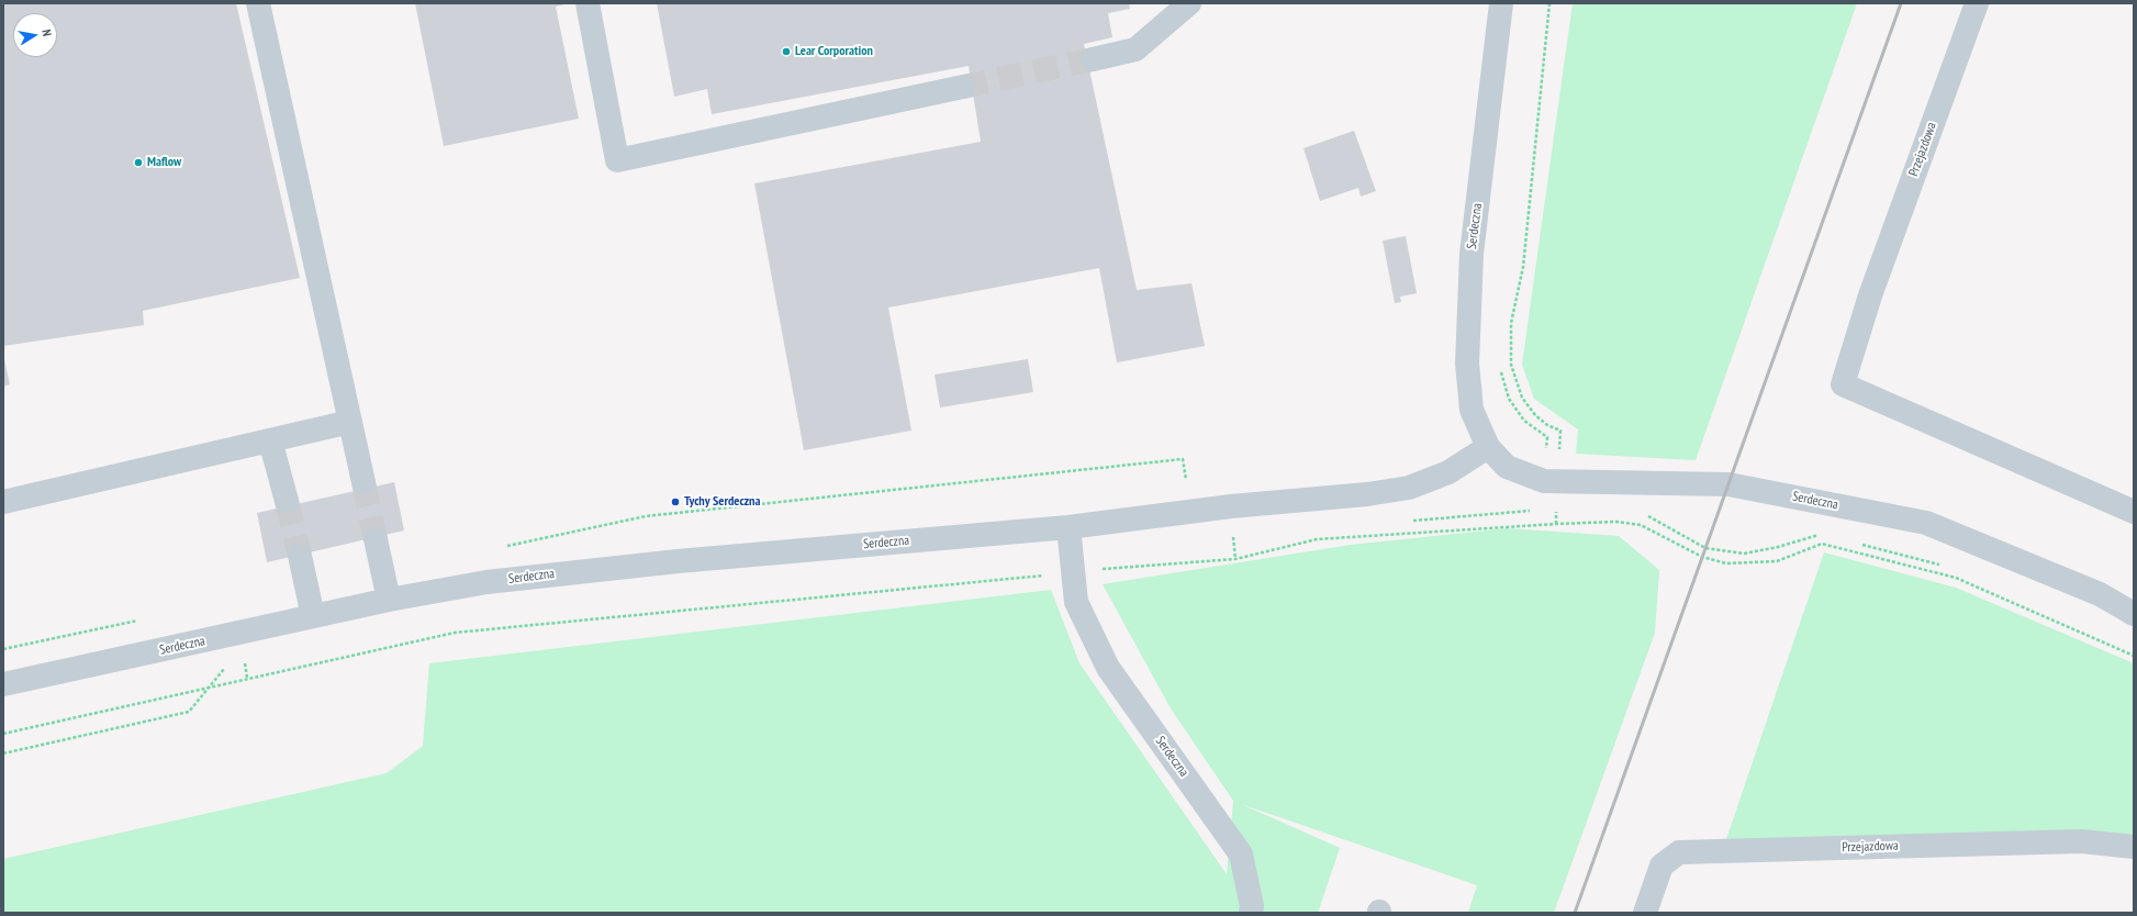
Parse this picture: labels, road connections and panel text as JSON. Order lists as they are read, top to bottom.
{
  "streets": {
    "street": ["Przejazdowa", "Serdeczna"]
  },
  "places": ["Lear Corporation", "Maflow", "Tychy Serdeczna"],
  "north": "right"
}
